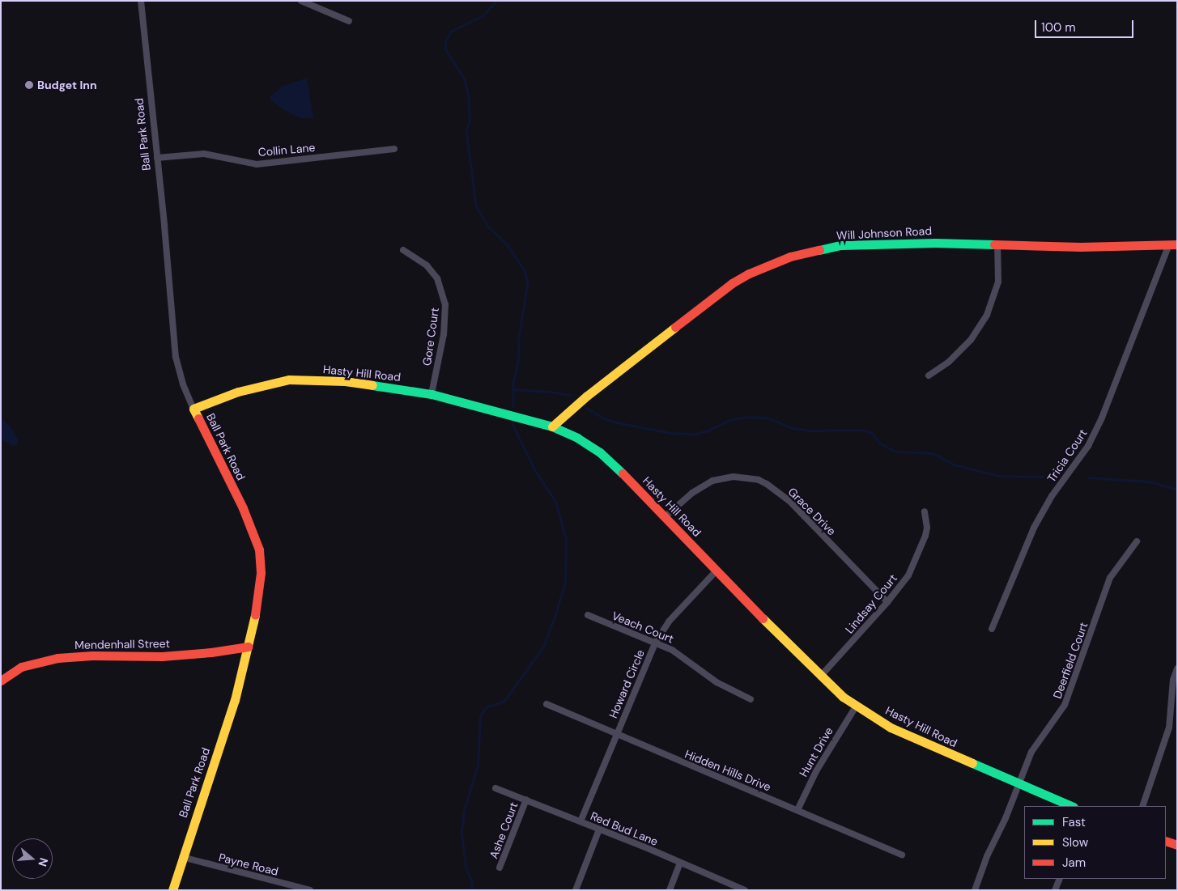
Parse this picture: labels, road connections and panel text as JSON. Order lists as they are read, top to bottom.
{
  "streets": {
    "street": [
      "Ball Park Road",
      "Collin Lane",
      "Will Johnson Road",
      "Gore Court",
      "Hasty Hill Road",
      "Tricia Court",
      "Grace Drive",
      "Lindsay Court",
      "Veach Court",
      "Mendenhall Street",
      "Deerfield Court",
      "Howard Circle",
      "Hunt Drive",
      "Hidden Hills Drive",
      "Red Bud Lane",
      "Ashe Court",
      "Payne Road"
    ]
  },
  "crossings": [
    ["Ball Park Road", "Collin Lane"],
    ["Ball Park Road", "Hasty Hill Road"],
    ["Ball Park Road", "Mendenhall Street"],
    ["Ball Park Road", "Payne Road"],
    ["Will Johnson Road", "Hasty Hill Road"],
    ["Will Johnson Road", "Tricia Court"],
    ["Gore Court", "Hasty Hill Road"],
    ["Hasty Hill Road", "Grace Drive"],
    ["Hasty Hill Road", "Lindsay Court"],
    ["Hasty Hill Road", "Deerfield Court"],
    ["Hasty Hill Road", "Howard Circle"],
    ["Hasty Hill Road", "Hunt Drive"],
    ["Grace Drive", "Lindsay Court"],
    ["Veach Court", "Howard Circle"],
    ["Howard Circle", "Hidden Hills Drive"],
    ["Howard Circle", "Red Bud Lane"],
    ["Hunt Drive", "Hidden Hills Drive"],
    ["Red Bud Lane", "Ashe Court"]
  ],
  "places": ["Budget Inn"],
  "legend": ["Fast", "Slow", "Jam"],
  "scale_bar": "100 m",
  "north": "right"
}
